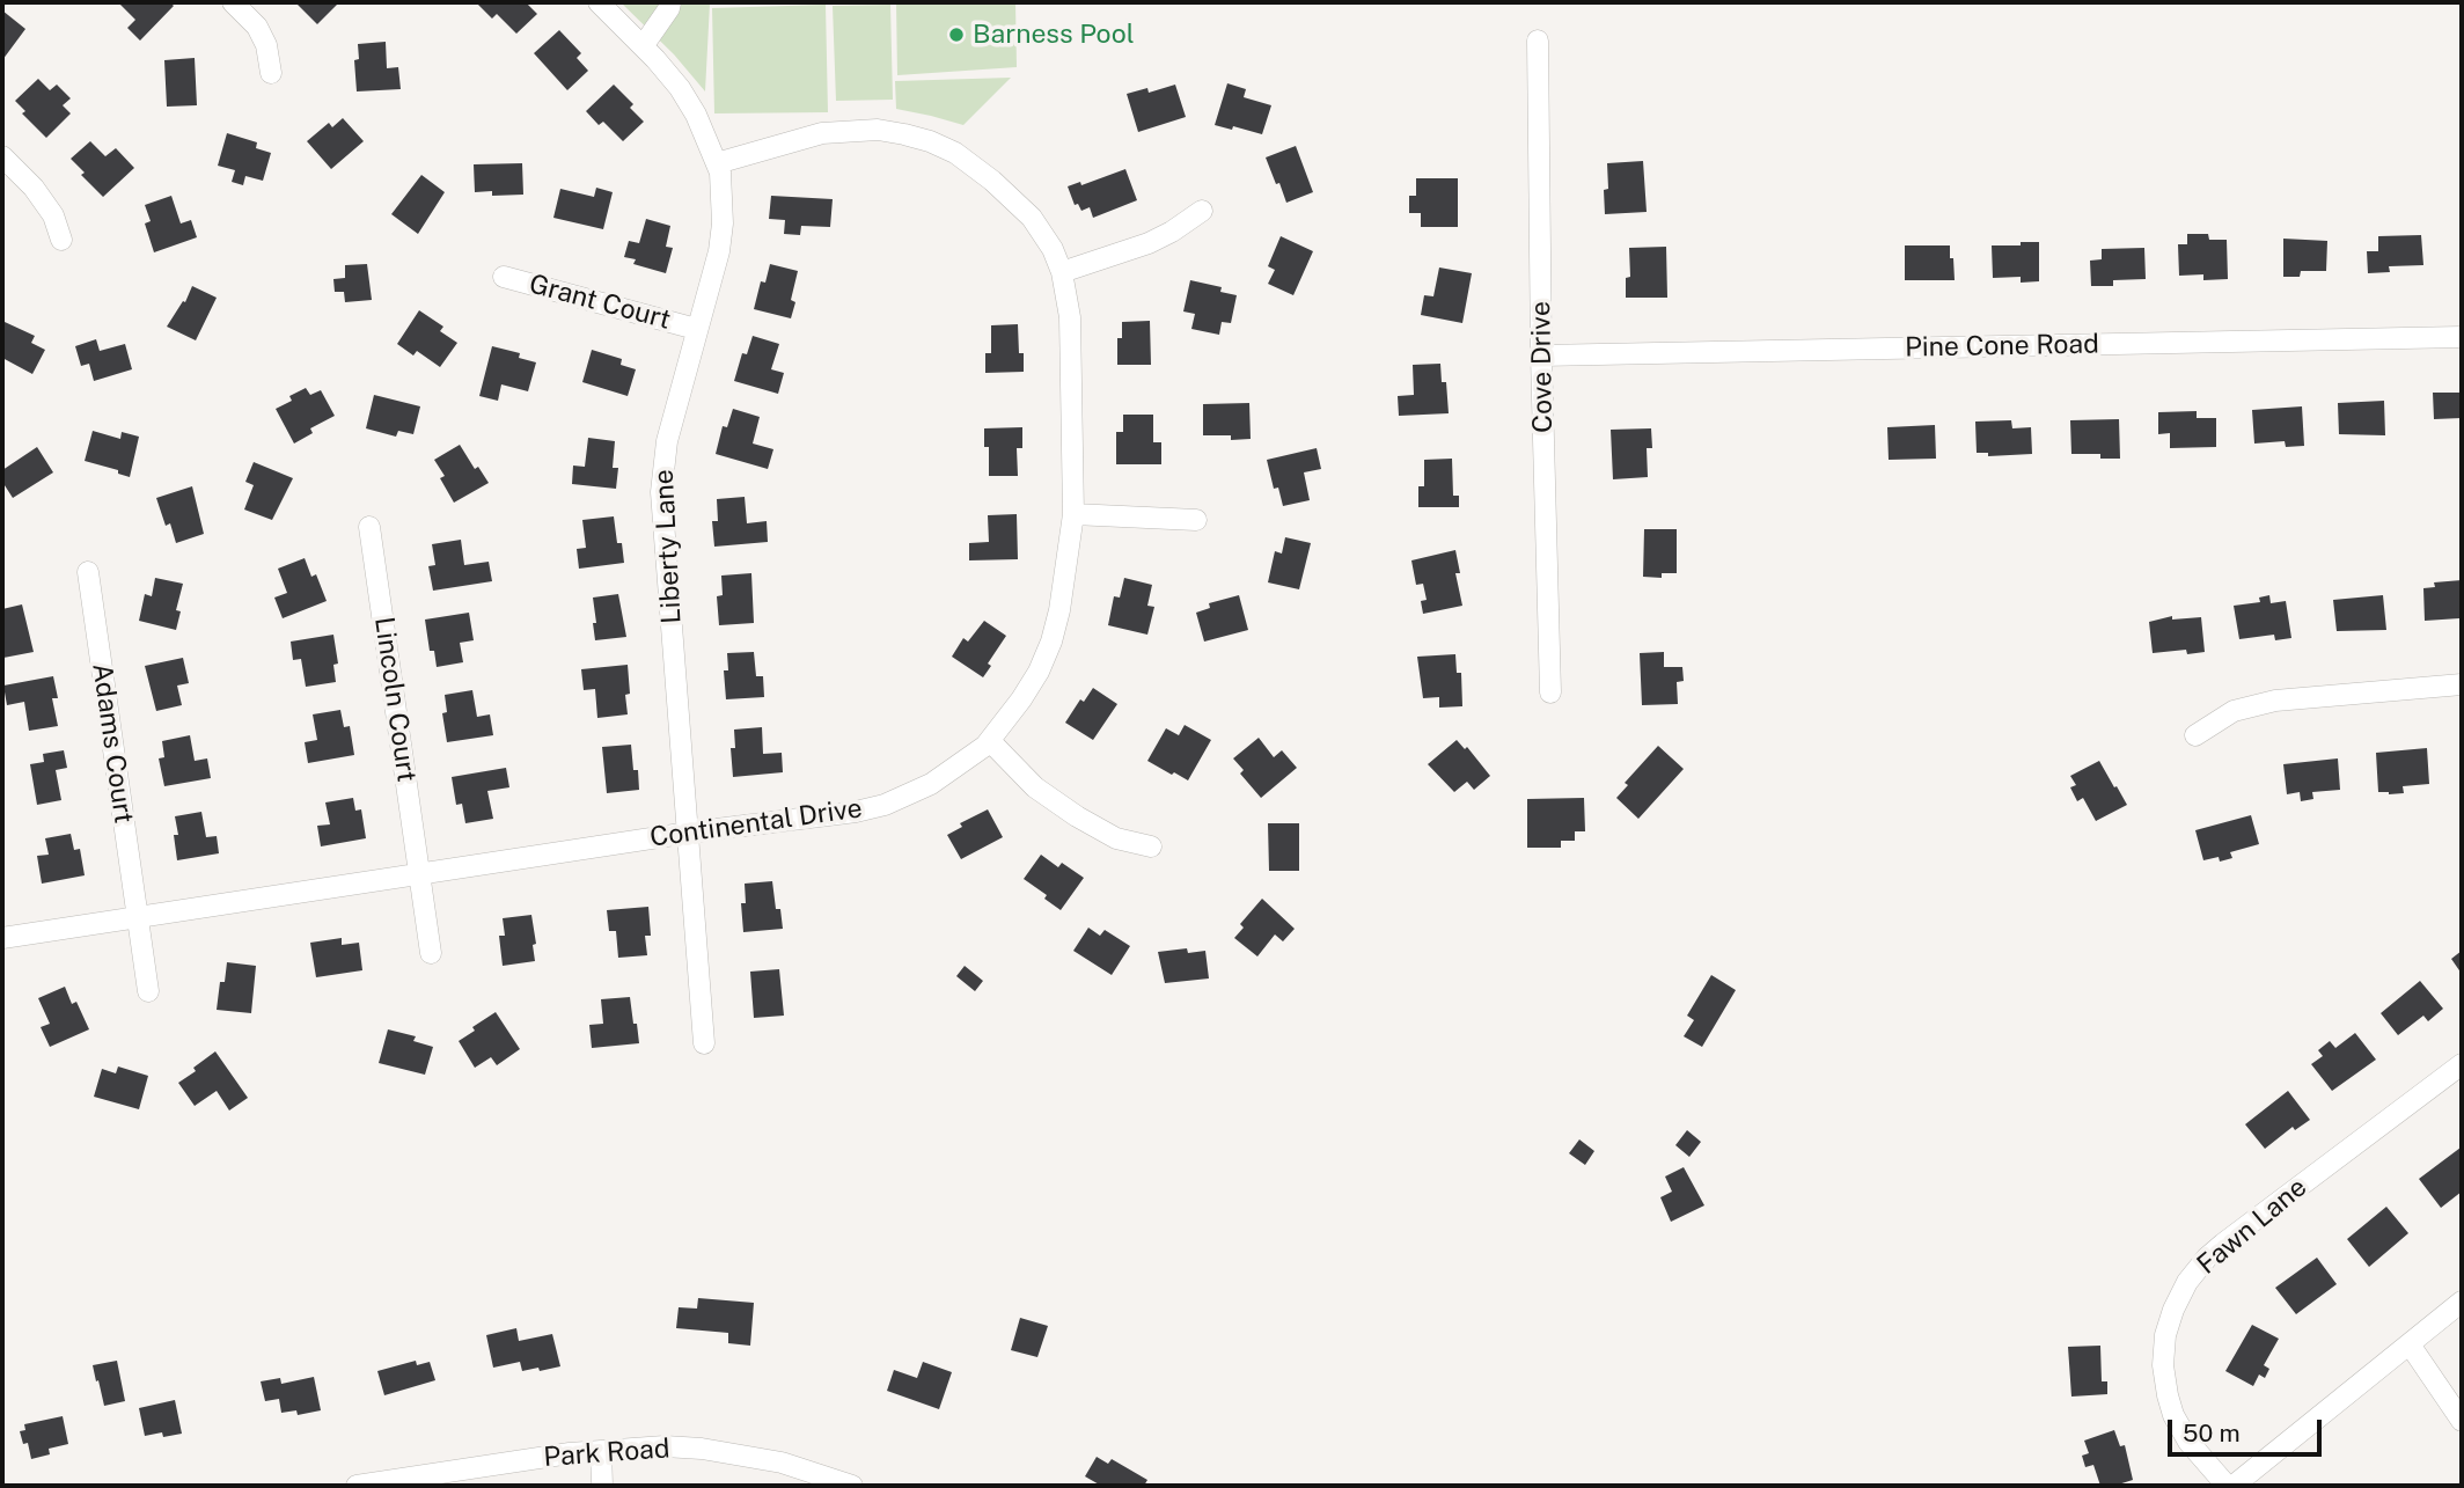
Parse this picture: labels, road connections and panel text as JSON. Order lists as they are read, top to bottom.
{
  "streets": {
    "street": [
      "Grant Court",
      "Pine Cone Road",
      "Cove Drive",
      "Liberty Lane",
      "Lincoln Court",
      "Adams Court",
      "Continental Drive",
      "Fawn Lane",
      "Park Road"
    ]
  },
  "crossings": [
    ["Grant Court", "Liberty Lane"],
    ["Pine Cone Road", "Cove Drive"],
    ["Liberty Lane", "Continental Drive"],
    ["Lincoln Court", "Continental Drive"],
    ["Adams Court", "Continental Drive"]
  ],
  "places": ["Barness Pool"],
  "scale_bar": "50 m"
}
